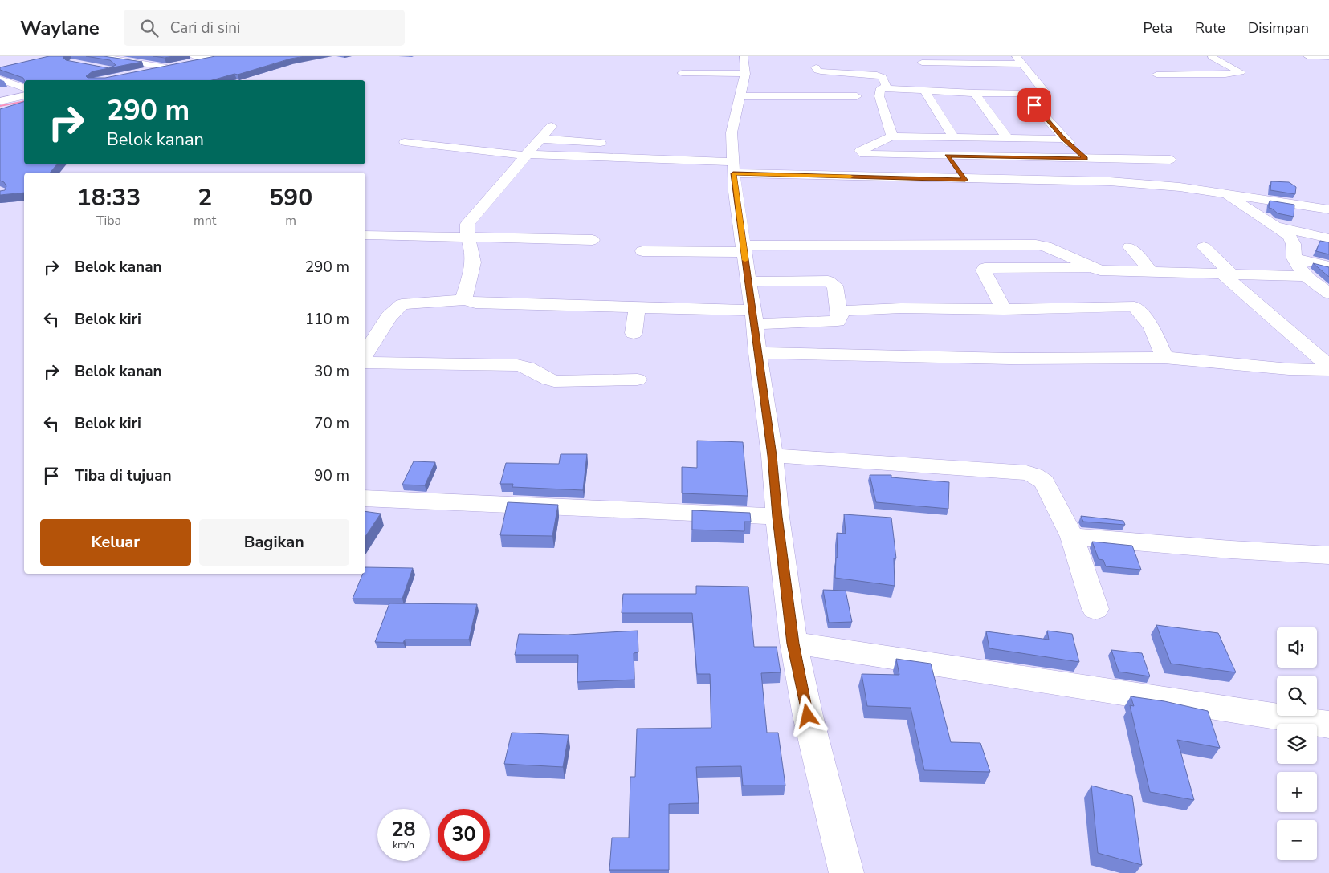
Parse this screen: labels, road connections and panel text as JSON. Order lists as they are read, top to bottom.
{
  "page": {
    "header": "Waylane",
    "search": "Cari di sini",
    "nav": ["Peta", "Rute", "Disimpan"],
    "turn": ["290 m", "Belok kanan"],
    "eta": [
      "18:33",
      "Tiba",
      "2",
      "mnt",
      "590",
      "m"
    ],
    "list": [
      {
        "name": "Belok kanan",
        "value": "290 m"
      },
      {
        "name": "Belok kiri",
        "value": "110 m"
      },
      {
        "name": "Belok kanan",
        "value": "30 m"
      },
      {
        "name": "Belok kiri",
        "value": "70 m"
      },
      {
        "name": "Tiba di tujuan",
        "value": "90 m"
      }
    ],
    "buttons": ["Keluar", "Bagikan"],
    "map_buttons": ["+", "−"],
    "speed": "28 km/h",
    "limit": "30"
  }
}
